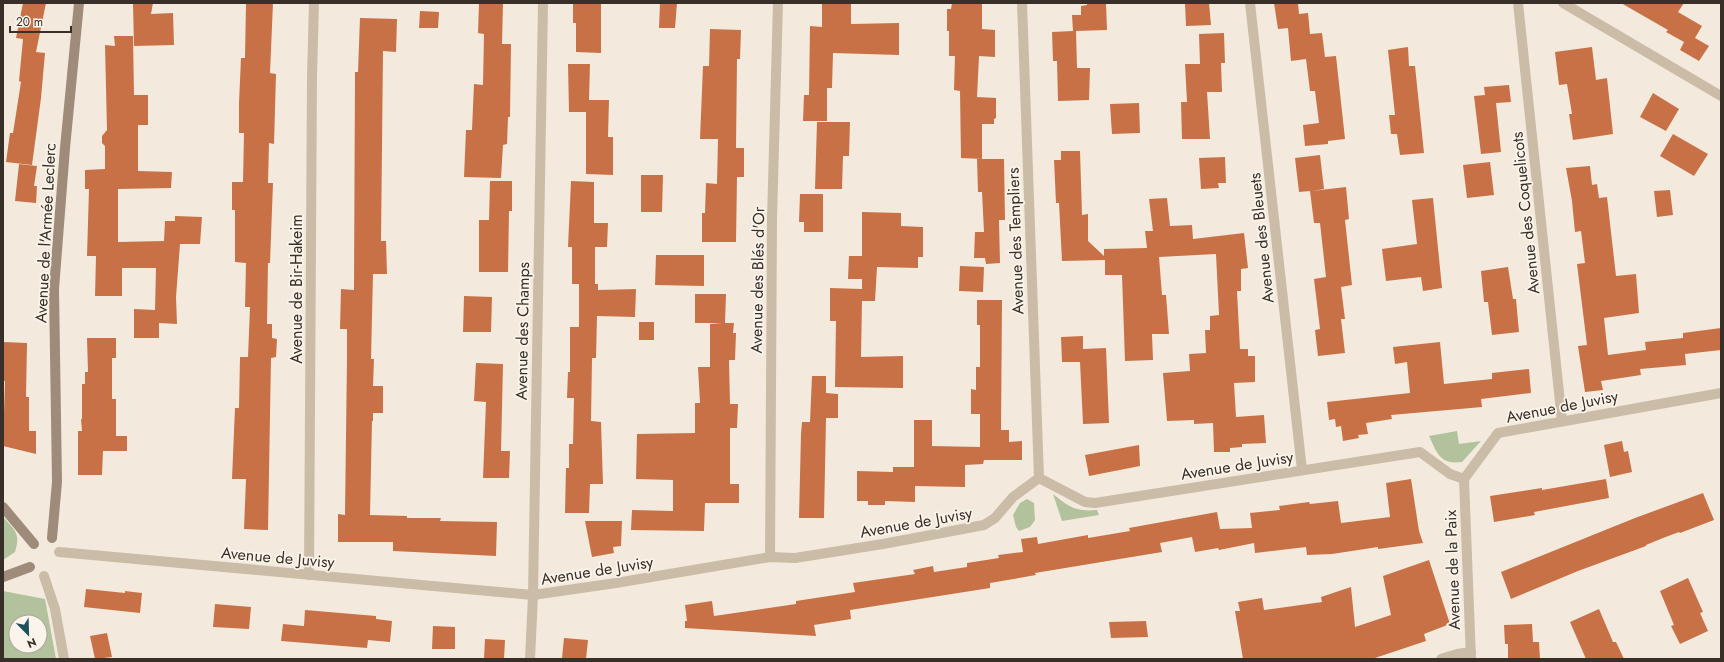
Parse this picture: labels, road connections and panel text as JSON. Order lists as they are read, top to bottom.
{
  "streets": {
    "street": [
      "Avenue des Coquelicots",
      "Avenue de l'Armée Leclerc",
      "Avenue des Bleuets",
      "Avenue des Templiers",
      "Avenue des Blés d'Or",
      "Avenue de Bir-Hakeim",
      "Avenue des Champs",
      "Avenue de Juvisy",
      "Avenue de la Paix"
    ]
  },
  "crossings": [
    ["Avenue des Coquelicots", "Avenue de Juvisy"],
    ["Avenue des Bleuets", "Avenue de Juvisy"],
    ["Avenue des Templiers", "Avenue de Juvisy"],
    ["Avenue des Blés d'Or", "Avenue de Juvisy"],
    ["Avenue de Bir-Hakeim", "Avenue de Juvisy"],
    ["Avenue des Champs", "Avenue de Juvisy"],
    ["Avenue de Juvisy", "Avenue de la Paix"]
  ],
  "scale_bar": "20 m",
  "north": "bottom right"
}
